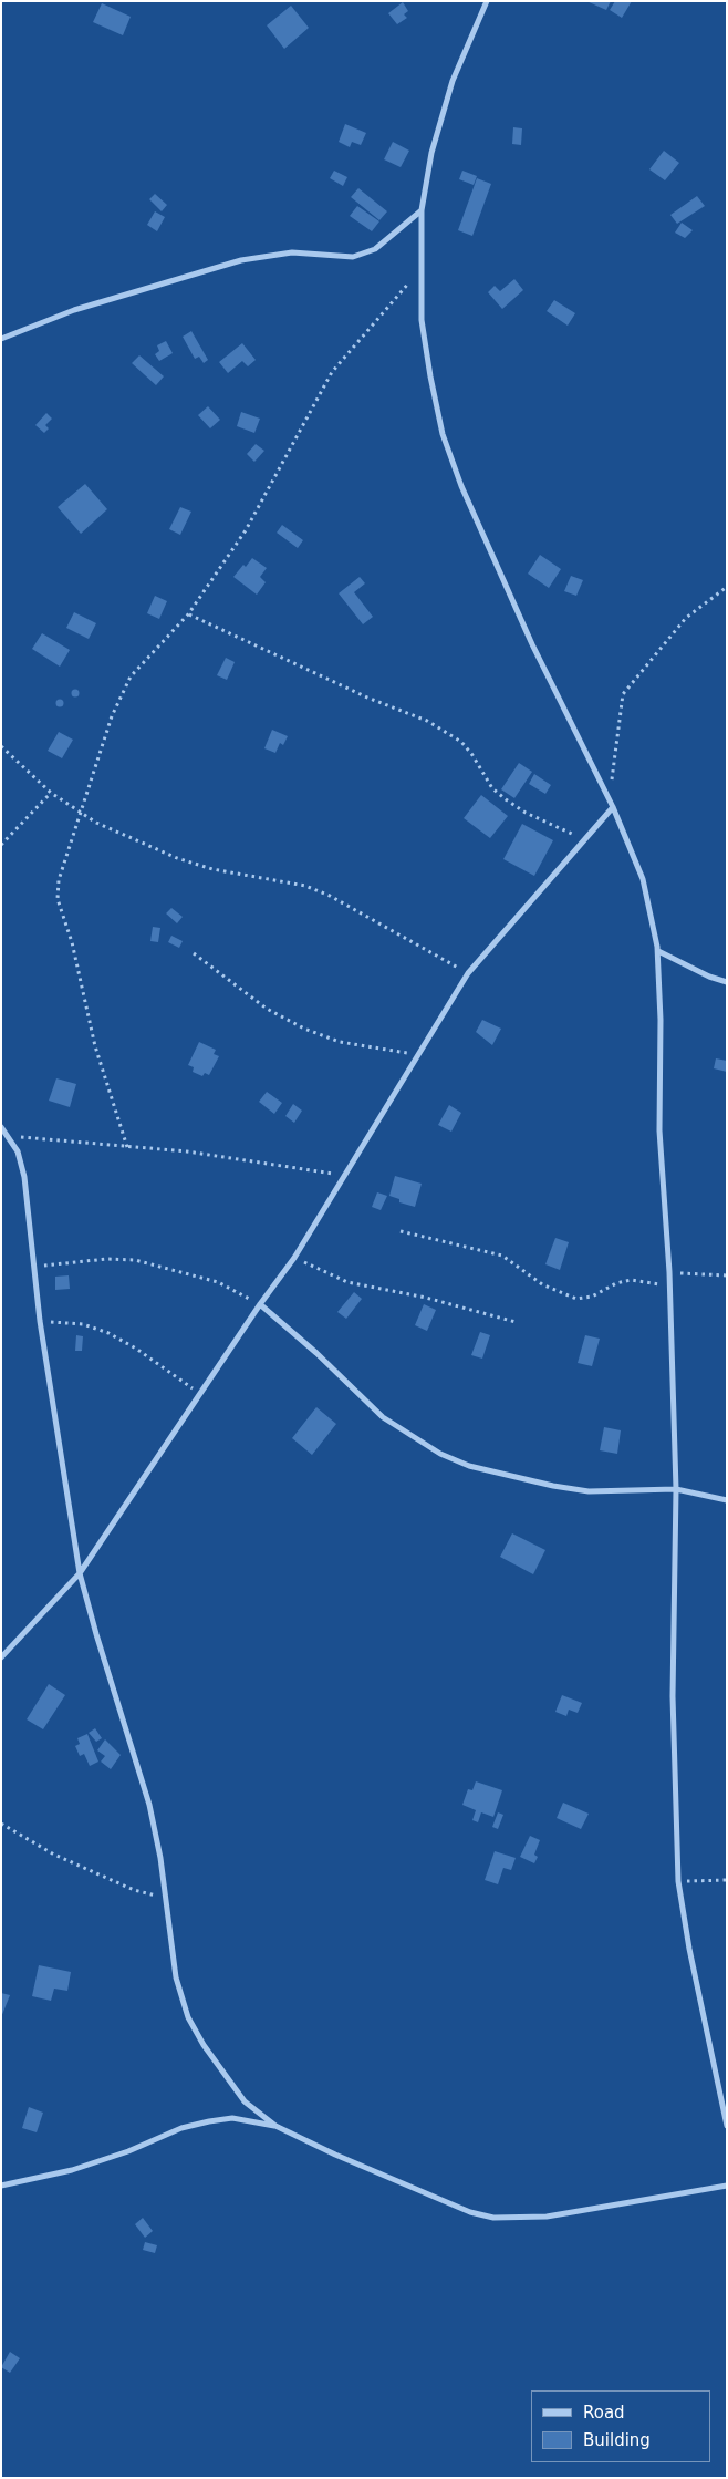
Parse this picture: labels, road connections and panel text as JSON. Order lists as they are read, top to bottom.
{
  "legend": ["Road", "Building"]
}
